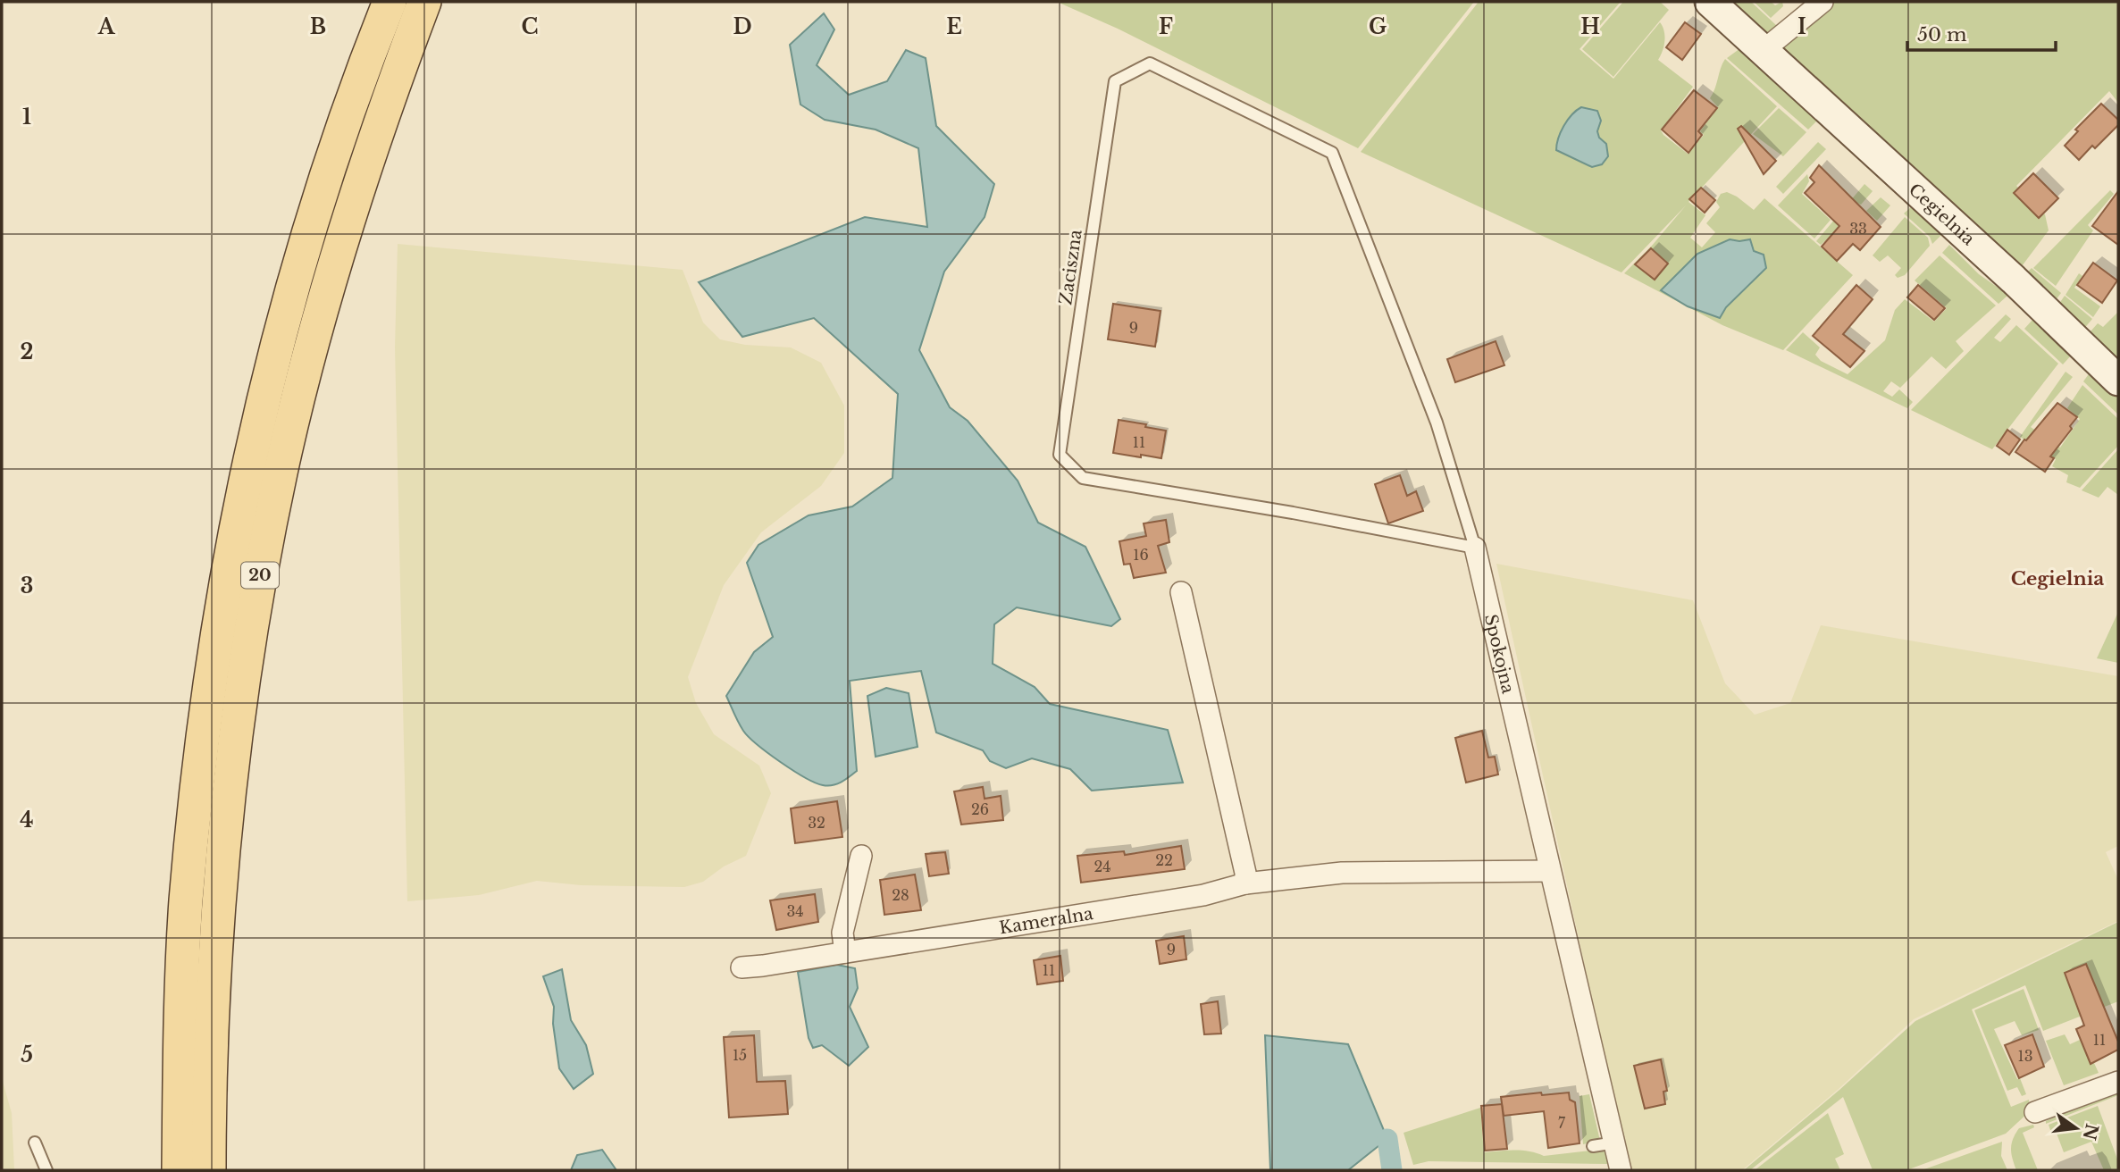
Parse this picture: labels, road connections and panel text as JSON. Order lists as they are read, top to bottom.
{
  "streets": {
    "main road": ["20"],
    "street": ["Cegielnia", "Spokojna", "Kameralna"],
    "lane": ["Zaciszna"]
  },
  "crossings": [
    ["Zaciszna", "Spokojna"],
    ["Spokojna", "Kameralna"]
  ],
  "districts": ["Cegielnia"],
  "house_numbers": [
    "33",
    "9",
    "11",
    "16",
    "26",
    "32",
    "22",
    "24",
    "28",
    "34",
    "9",
    "11",
    "11",
    "15",
    "13",
    "7"
  ],
  "scale_bar": "50 m",
  "north": "right",
  "grid": {
    "columns": [
      "A",
      "B",
      "C",
      "D",
      "E",
      "F",
      "G",
      "H",
      "I"
    ],
    "rows": [
      "1",
      "2",
      "3",
      "4",
      "5"
    ]
  }
}
